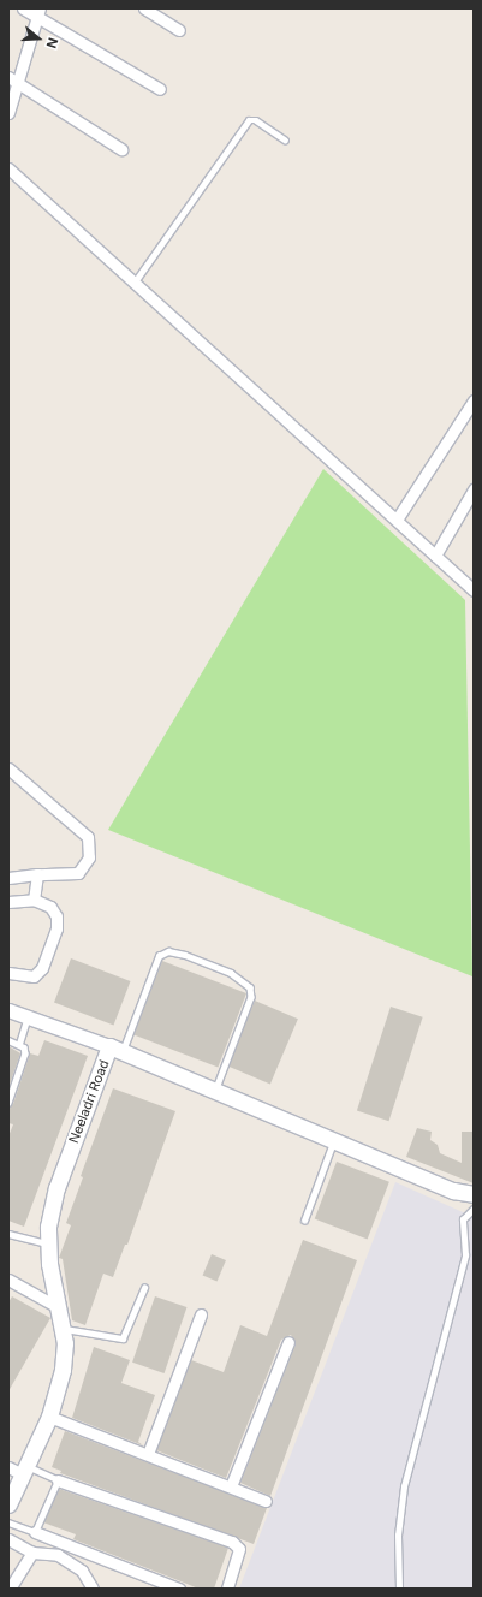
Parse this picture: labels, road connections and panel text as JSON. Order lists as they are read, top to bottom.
{
  "streets": {
    "main road": ["Neeladri Road"]
  },
  "north": "right"
}
